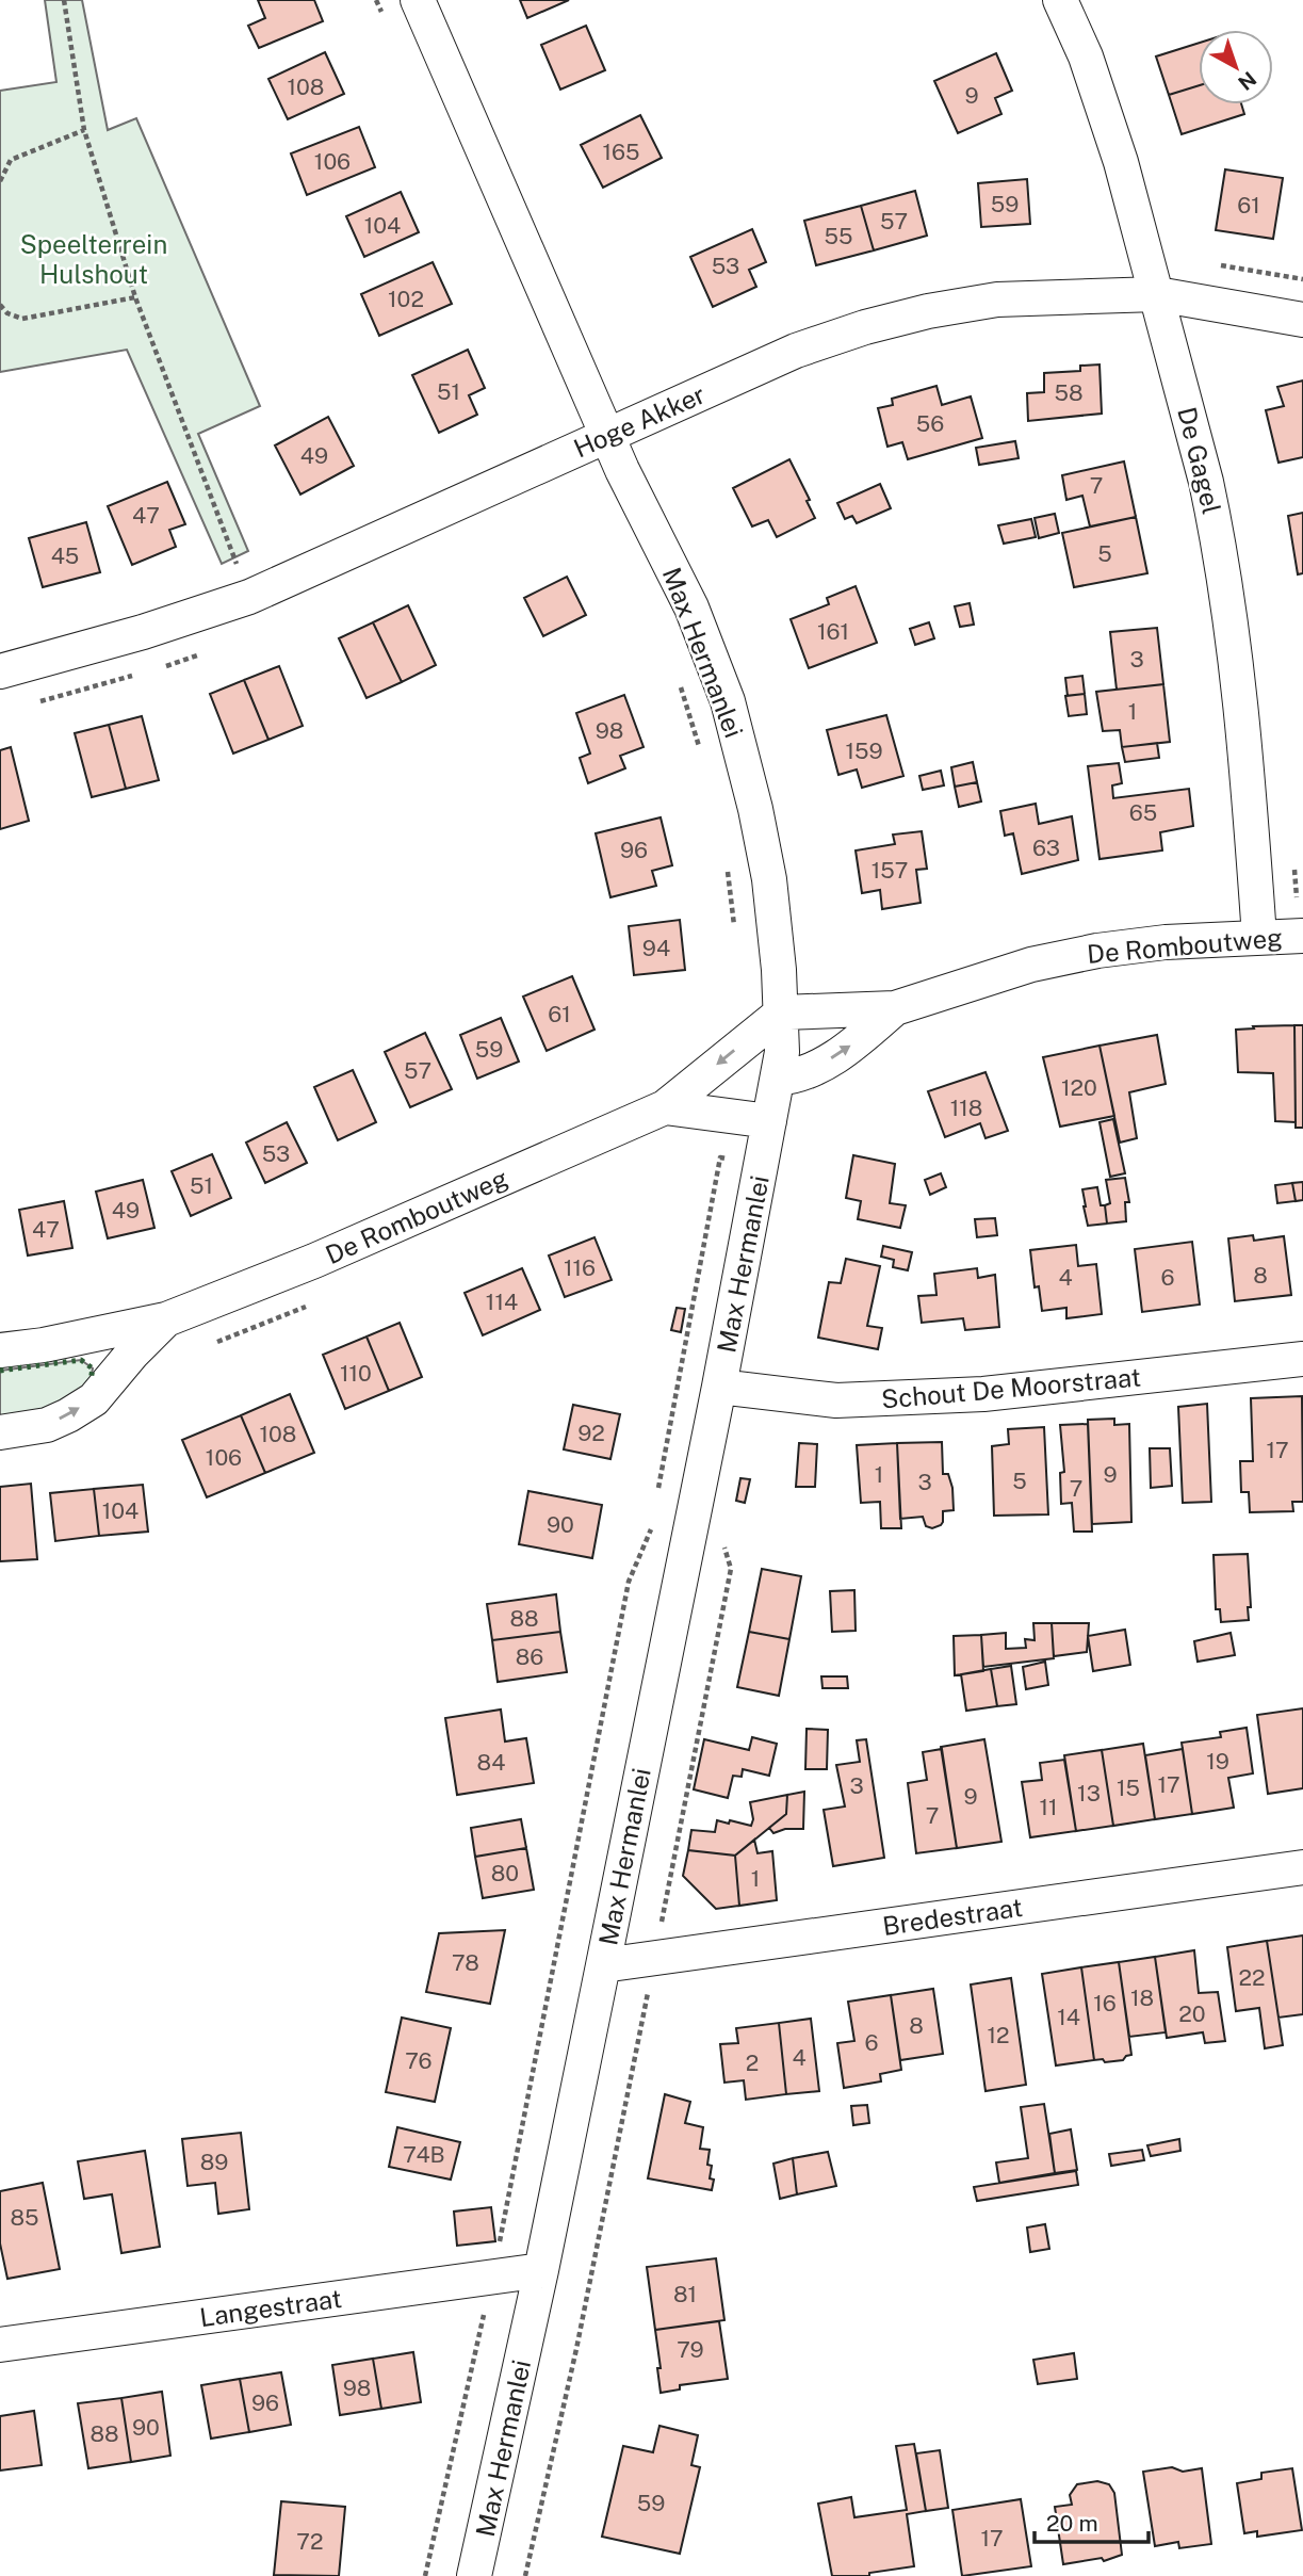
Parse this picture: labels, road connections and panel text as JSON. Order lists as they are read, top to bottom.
{
  "streets": {
    "street": [
      "Hoge Akker",
      "De Gagel",
      "Max Hermanlei",
      "De Romboutweg",
      "Schout De Moorstraat",
      "Bredestraat",
      "Langestraat"
    ]
  },
  "crossings": [
    ["Hoge Akker", "De Gagel"],
    ["Hoge Akker", "Max Hermanlei"],
    ["De Gagel", "De Romboutweg"],
    ["Max Hermanlei", "De Romboutweg"],
    ["Max Hermanlei", "Schout De Moorstraat"],
    ["Max Hermanlei", "Bredestraat"],
    ["Max Hermanlei", "Langestraat"]
  ],
  "parks": ["Speelterrein Hulshout"],
  "house_numbers": [
    "108",
    "9",
    "165",
    "106",
    "59",
    "61",
    "57",
    "104",
    "55",
    "53",
    "102",
    "51",
    "58",
    "56",
    "49",
    "7",
    "47",
    "5",
    "45",
    "161",
    "3",
    "1",
    "98",
    "159",
    "65",
    "63",
    "96",
    "157",
    "94",
    "61",
    "59",
    "57",
    "120",
    "118",
    "53",
    "51",
    "49",
    "47",
    "116",
    "8",
    "4",
    "6",
    "114",
    "110",
    "92",
    "108",
    "17",
    "106",
    "1",
    "9",
    "5",
    "3",
    "7",
    "104",
    "90",
    "88",
    "86",
    "19",
    "84",
    "17",
    "3",
    "15",
    "13",
    "9",
    "11",
    "7",
    "80",
    "1",
    "78",
    "22",
    "18",
    "16",
    "20",
    "14",
    "8",
    "12",
    "6",
    "4",
    "76",
    "2",
    "74B",
    "89",
    "85",
    "81",
    "79",
    "98",
    "96",
    "90",
    "88",
    "59",
    "17",
    "72"
  ],
  "scale_bar": "20 m",
  "north": "bottom right"
}
